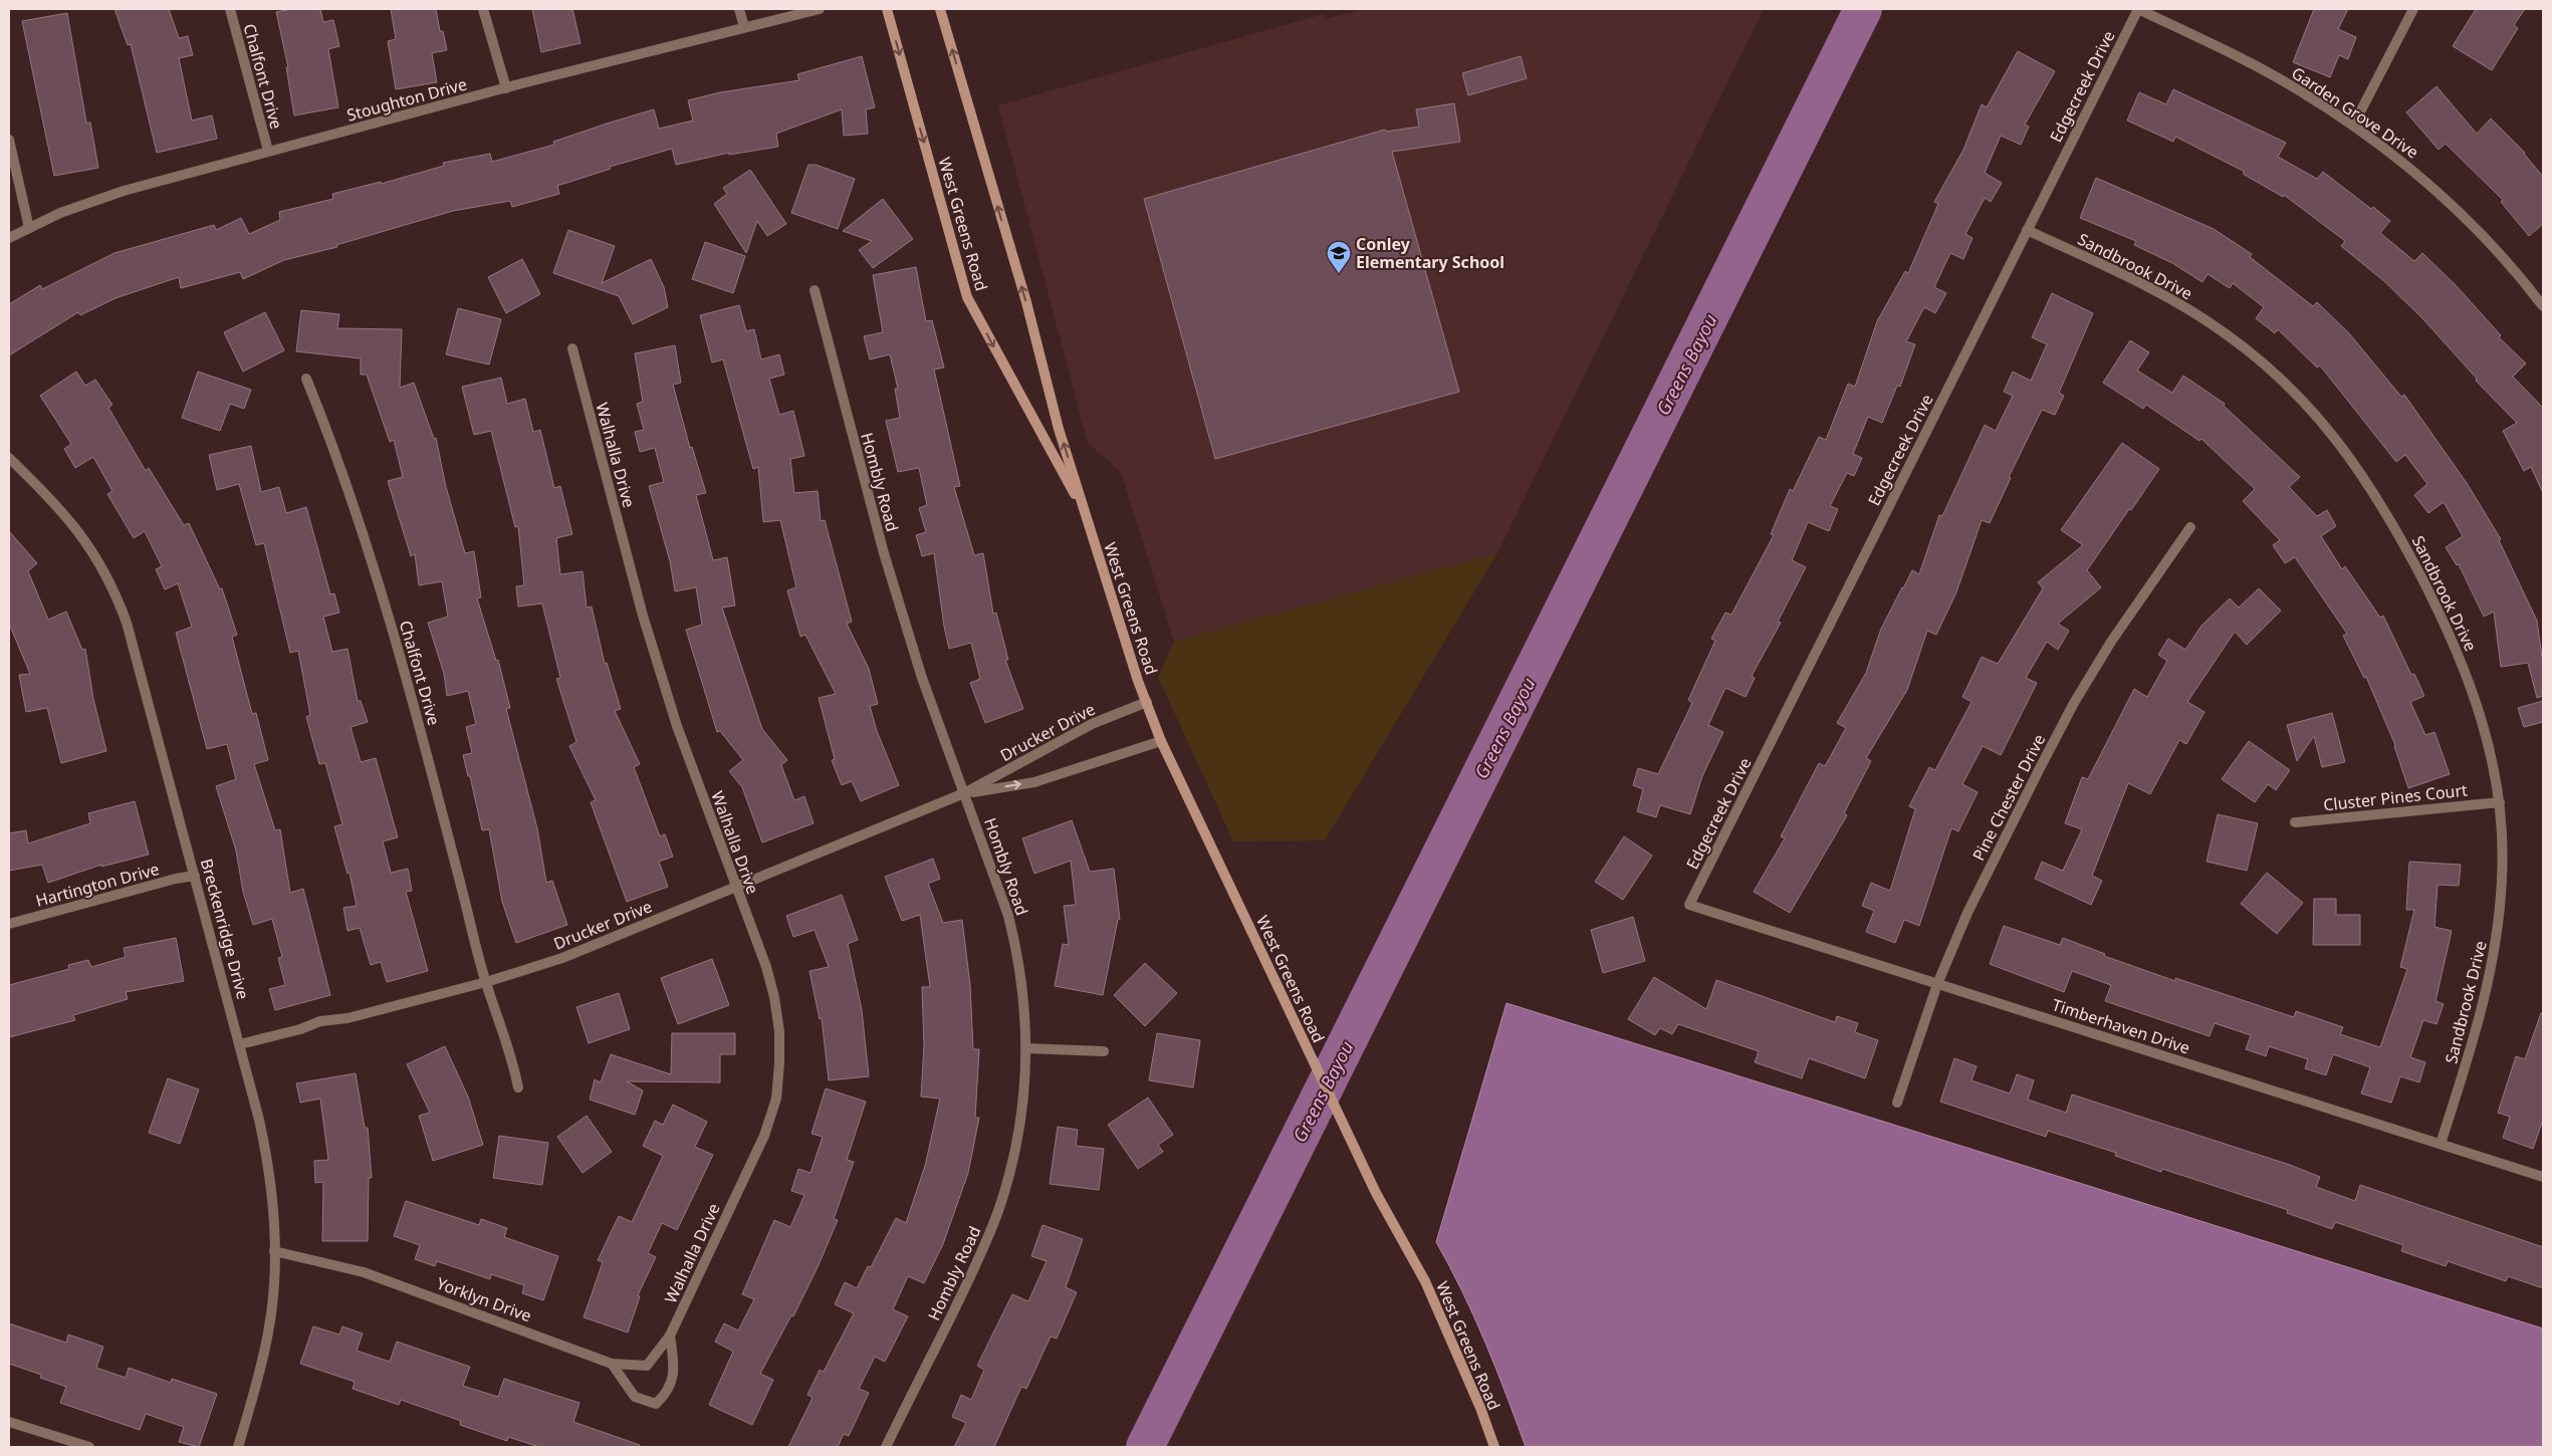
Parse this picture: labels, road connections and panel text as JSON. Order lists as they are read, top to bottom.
{
  "streets": {
    "main road": ["West Greens Road"],
    "street": [
      "Chalfont Drive",
      "Edgecreek Drive",
      "Stoughton Drive",
      "Garden Grove Drive",
      "Sandbrook Drive",
      "Walhalla Drive",
      "Hombly Road",
      "Drucker Drive",
      "Pine Chester Drive",
      "Cluster Pines Court",
      "Hartington Drive",
      "Breckenridge Drive",
      "Timberhaven Drive",
      "Yorklyn Drive"
    ]
  },
  "crossings": [
    ["Chalfont Drive", "Stoughton Drive"],
    ["Chalfont Drive", "Drucker Drive"],
    ["Edgecreek Drive", "Garden Grove Drive"],
    ["Edgecreek Drive", "Sandbrook Drive"],
    ["Edgecreek Drive", "Timberhaven Drive"],
    ["West Greens Road", "Drucker Drive"],
    ["Sandbrook Drive", "Cluster Pines Court"],
    ["Sandbrook Drive", "Timberhaven Drive"],
    ["Walhalla Drive", "Drucker Drive"],
    ["Walhalla Drive", "Yorklyn Drive"],
    ["Hombly Road", "Drucker Drive"],
    ["Drucker Drive", "Breckenridge Drive"],
    ["Pine Chester Drive", "Timberhaven Drive"],
    ["Hartington Drive", "Breckenridge Drive"],
    ["Breckenridge Drive", "Yorklyn Drive"]
  ],
  "water": ["Greens Bayou"],
  "places": {
    "school or university": ["Conley Elementary School"]
  }
}
